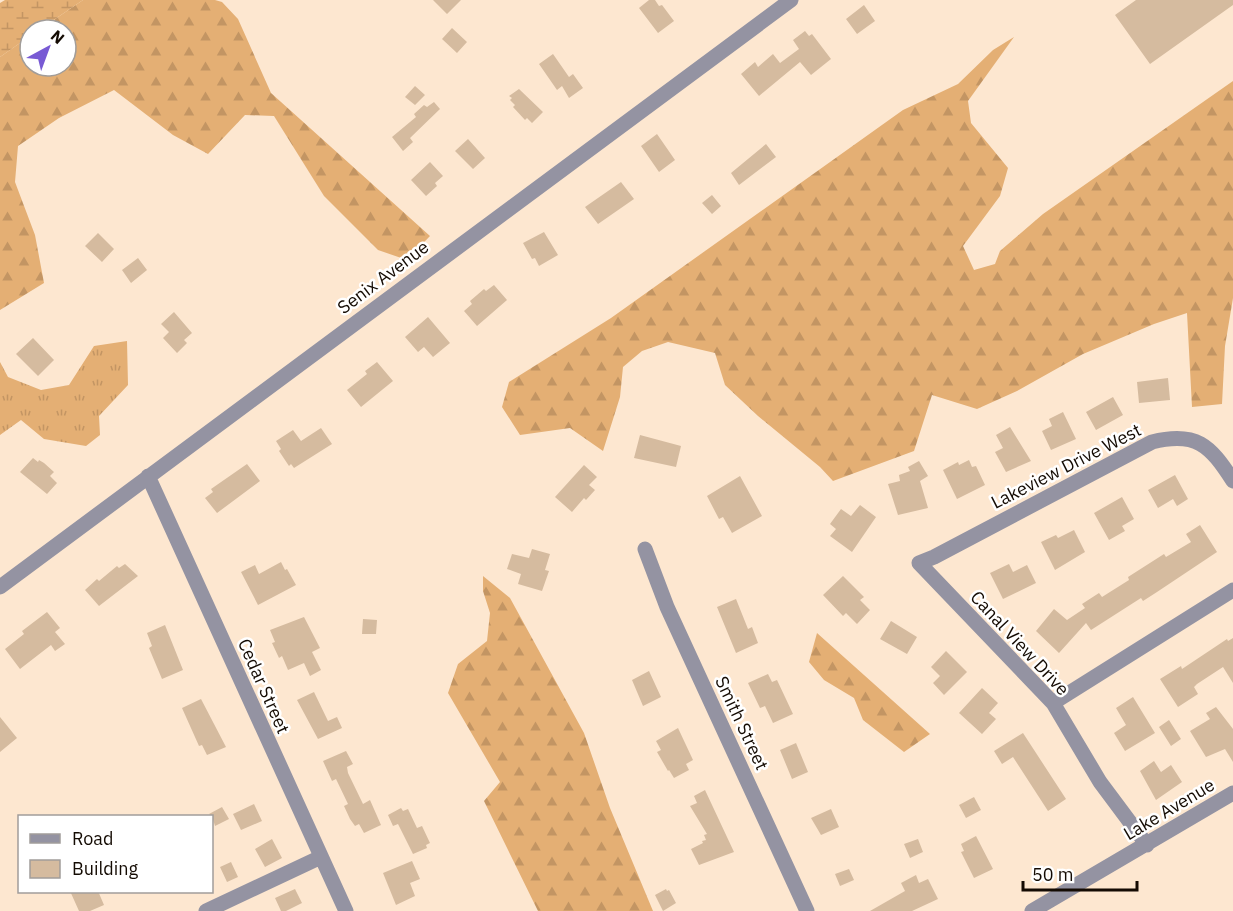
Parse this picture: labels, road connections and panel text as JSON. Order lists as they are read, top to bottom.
{
  "streets": {
    "street": [
      "Senix Avenue",
      "Lakeview Drive West",
      "Canal View Drive",
      "Cedar Street",
      "Smith Street",
      "Lake Avenue"
    ]
  },
  "crossings": [
    ["Senix Avenue", "Cedar Street"],
    ["Lakeview Drive West", "Canal View Drive"],
    ["Canal View Drive", "Lake Avenue"]
  ],
  "legend": ["Road", "Building"],
  "scale_bar": "50 m",
  "north": "top right"
}
